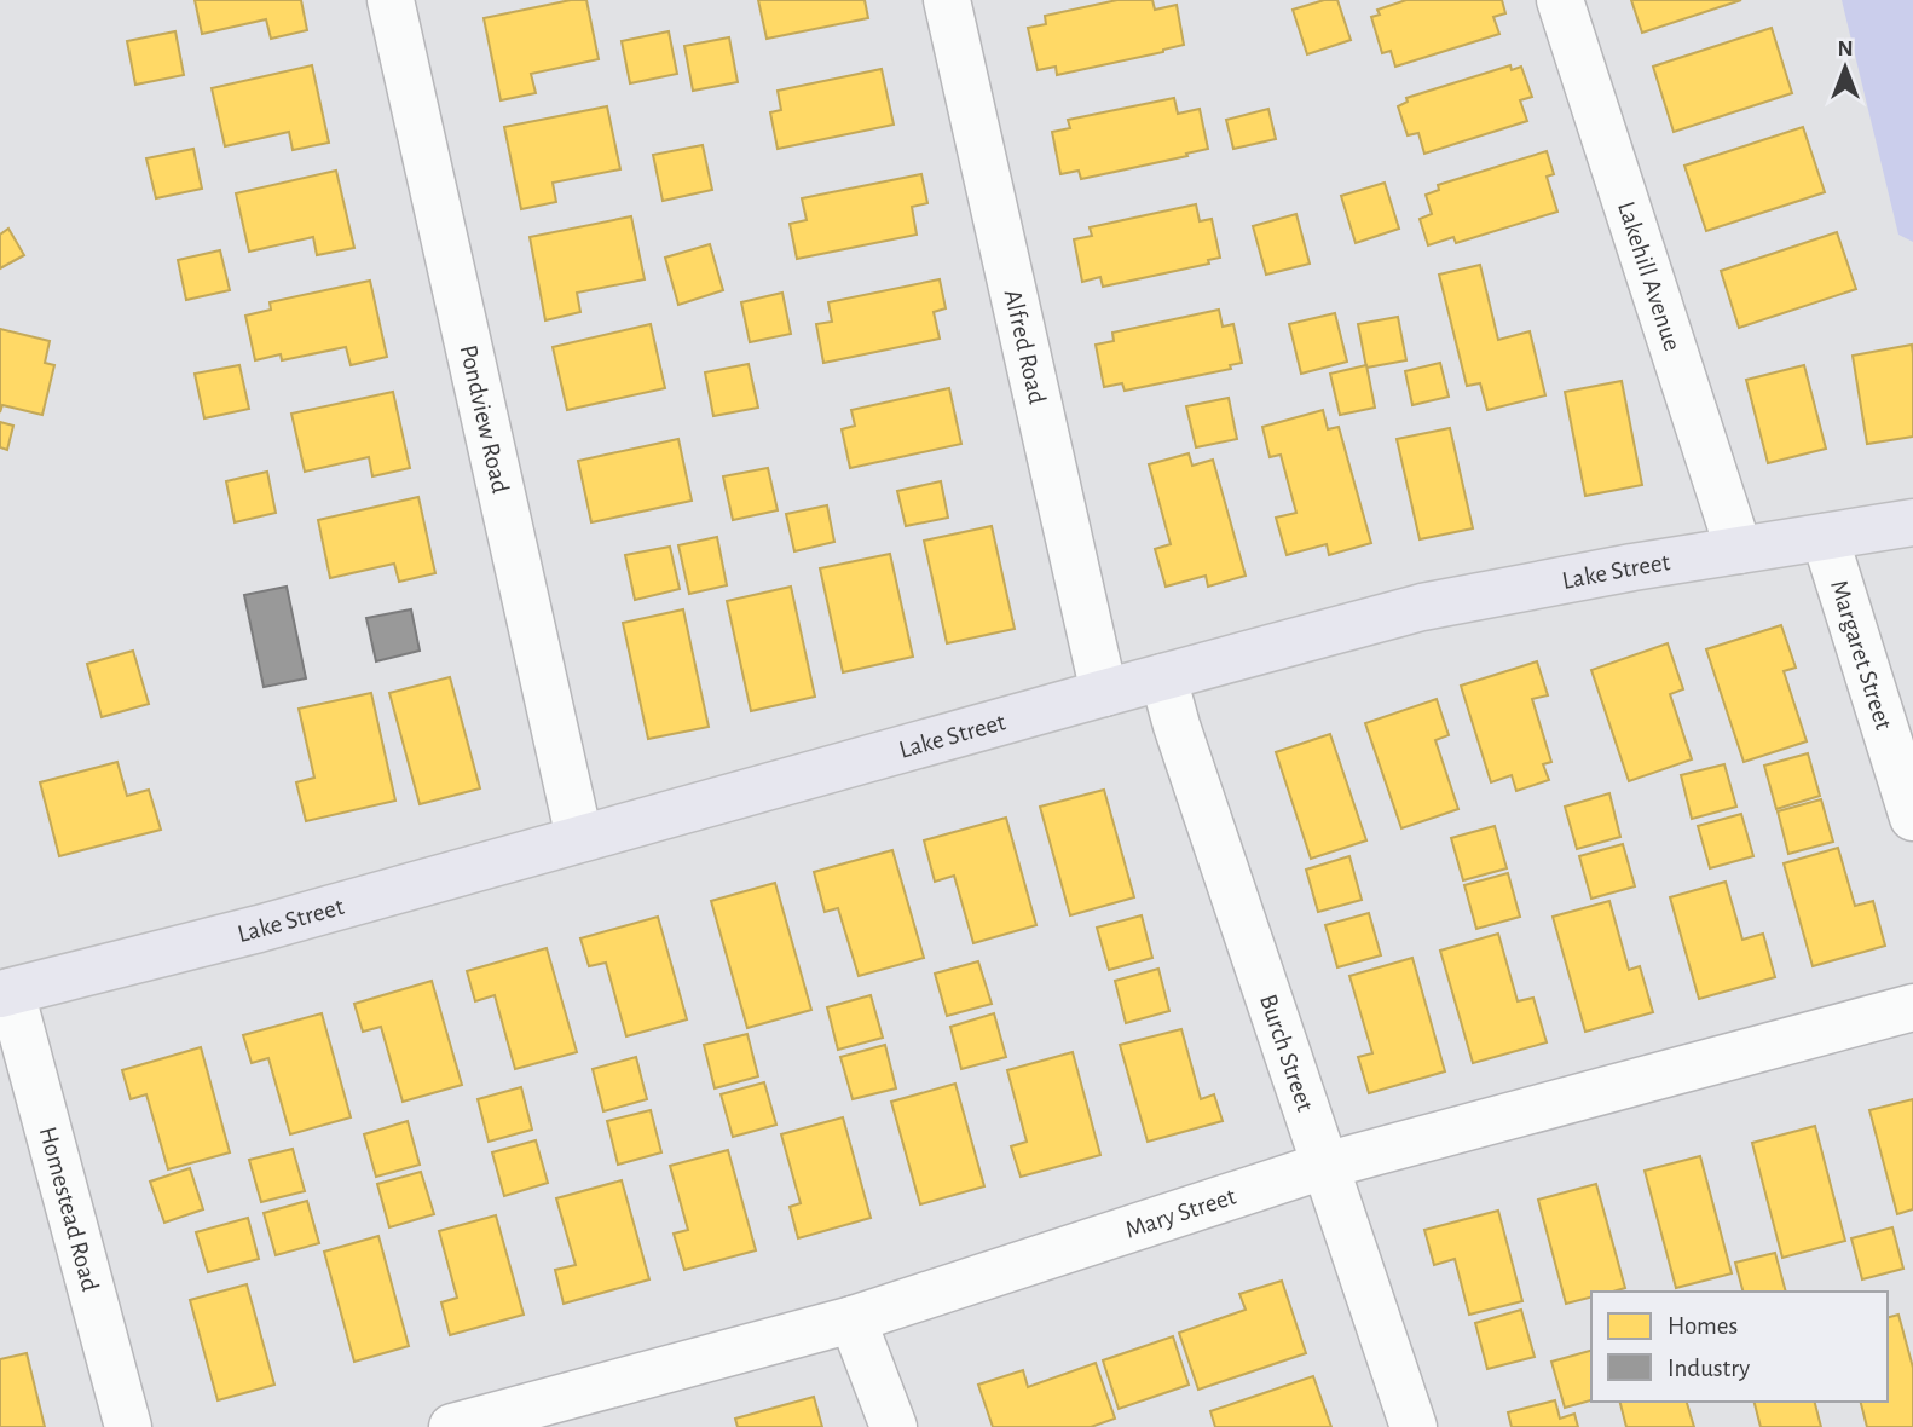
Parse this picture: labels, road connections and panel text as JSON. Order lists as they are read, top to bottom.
{
  "streets": {
    "main road": ["Lake Street"],
    "street": [
      "Lakehill Avenue",
      "Alfred Road",
      "Pondview Road",
      "Margaret Street",
      "Burch Street",
      "Homestead Road",
      "Mary Street"
    ]
  },
  "crossings": [
    ["Lakehill Avenue", "Lake Street"],
    ["Alfred Road", "Lake Street"],
    ["Pondview Road", "Lake Street"],
    ["Lake Street", "Margaret Street"],
    ["Lake Street", "Burch Street"],
    ["Lake Street", "Homestead Road"],
    ["Burch Street", "Mary Street"]
  ],
  "legend": ["Homes", "Industry"],
  "north": "top"
}
